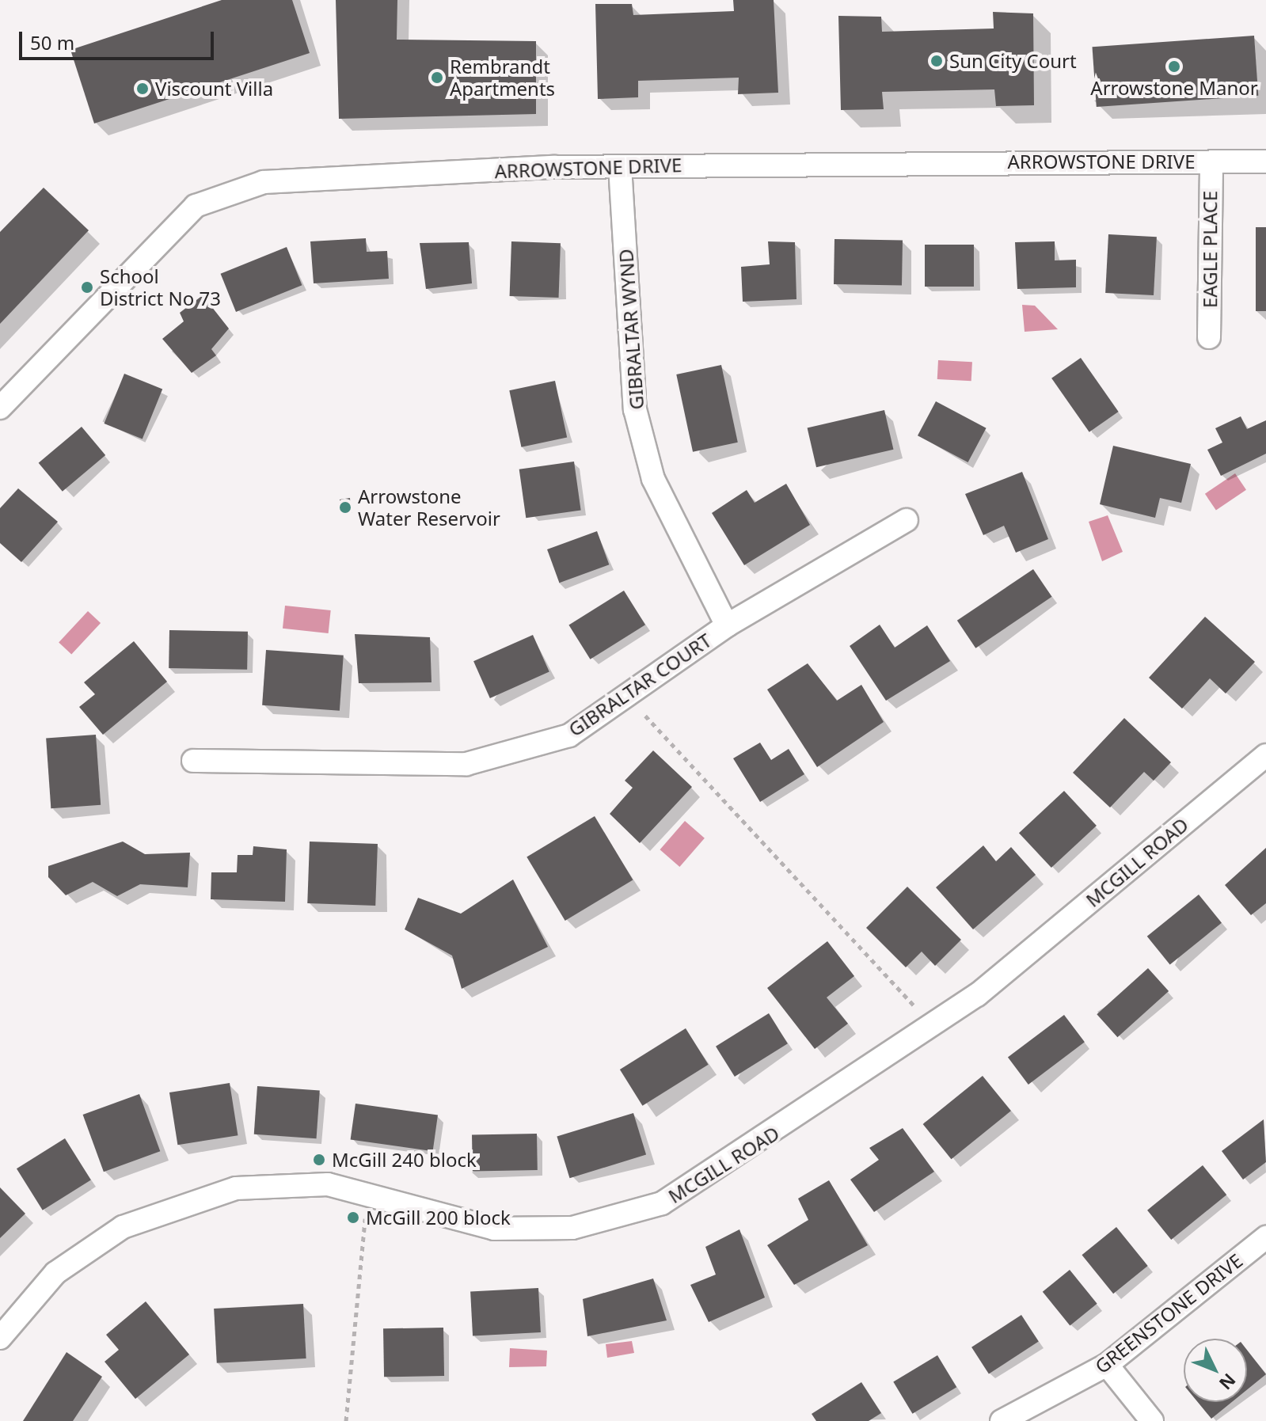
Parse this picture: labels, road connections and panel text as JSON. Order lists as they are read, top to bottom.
{
  "streets": {
    "street": [
      "ARROWSTONE DRIVE",
      "EAGLE PLACE",
      "GIBRALTAR WYND",
      "GIBRALTAR COURT",
      "MCGILL ROAD",
      "GREENSTONE DRIVE"
    ]
  },
  "crossings": [
    ["ARROWSTONE DRIVE", "EAGLE PLACE"],
    ["ARROWSTONE DRIVE", "GIBRALTAR WYND"],
    ["GIBRALTAR WYND", "GIBRALTAR COURT"]
  ],
  "places": [
    "Sun City Court",
    "Arrowstone Manor",
    "Rembrandt Apartments",
    "Viscount Villa",
    "School District No 73",
    "Arrowstone Water Reservoir",
    "McGill 240 block",
    "McGill 200 block"
  ],
  "scale_bar": "50 m",
  "north": "bottom right"
}
